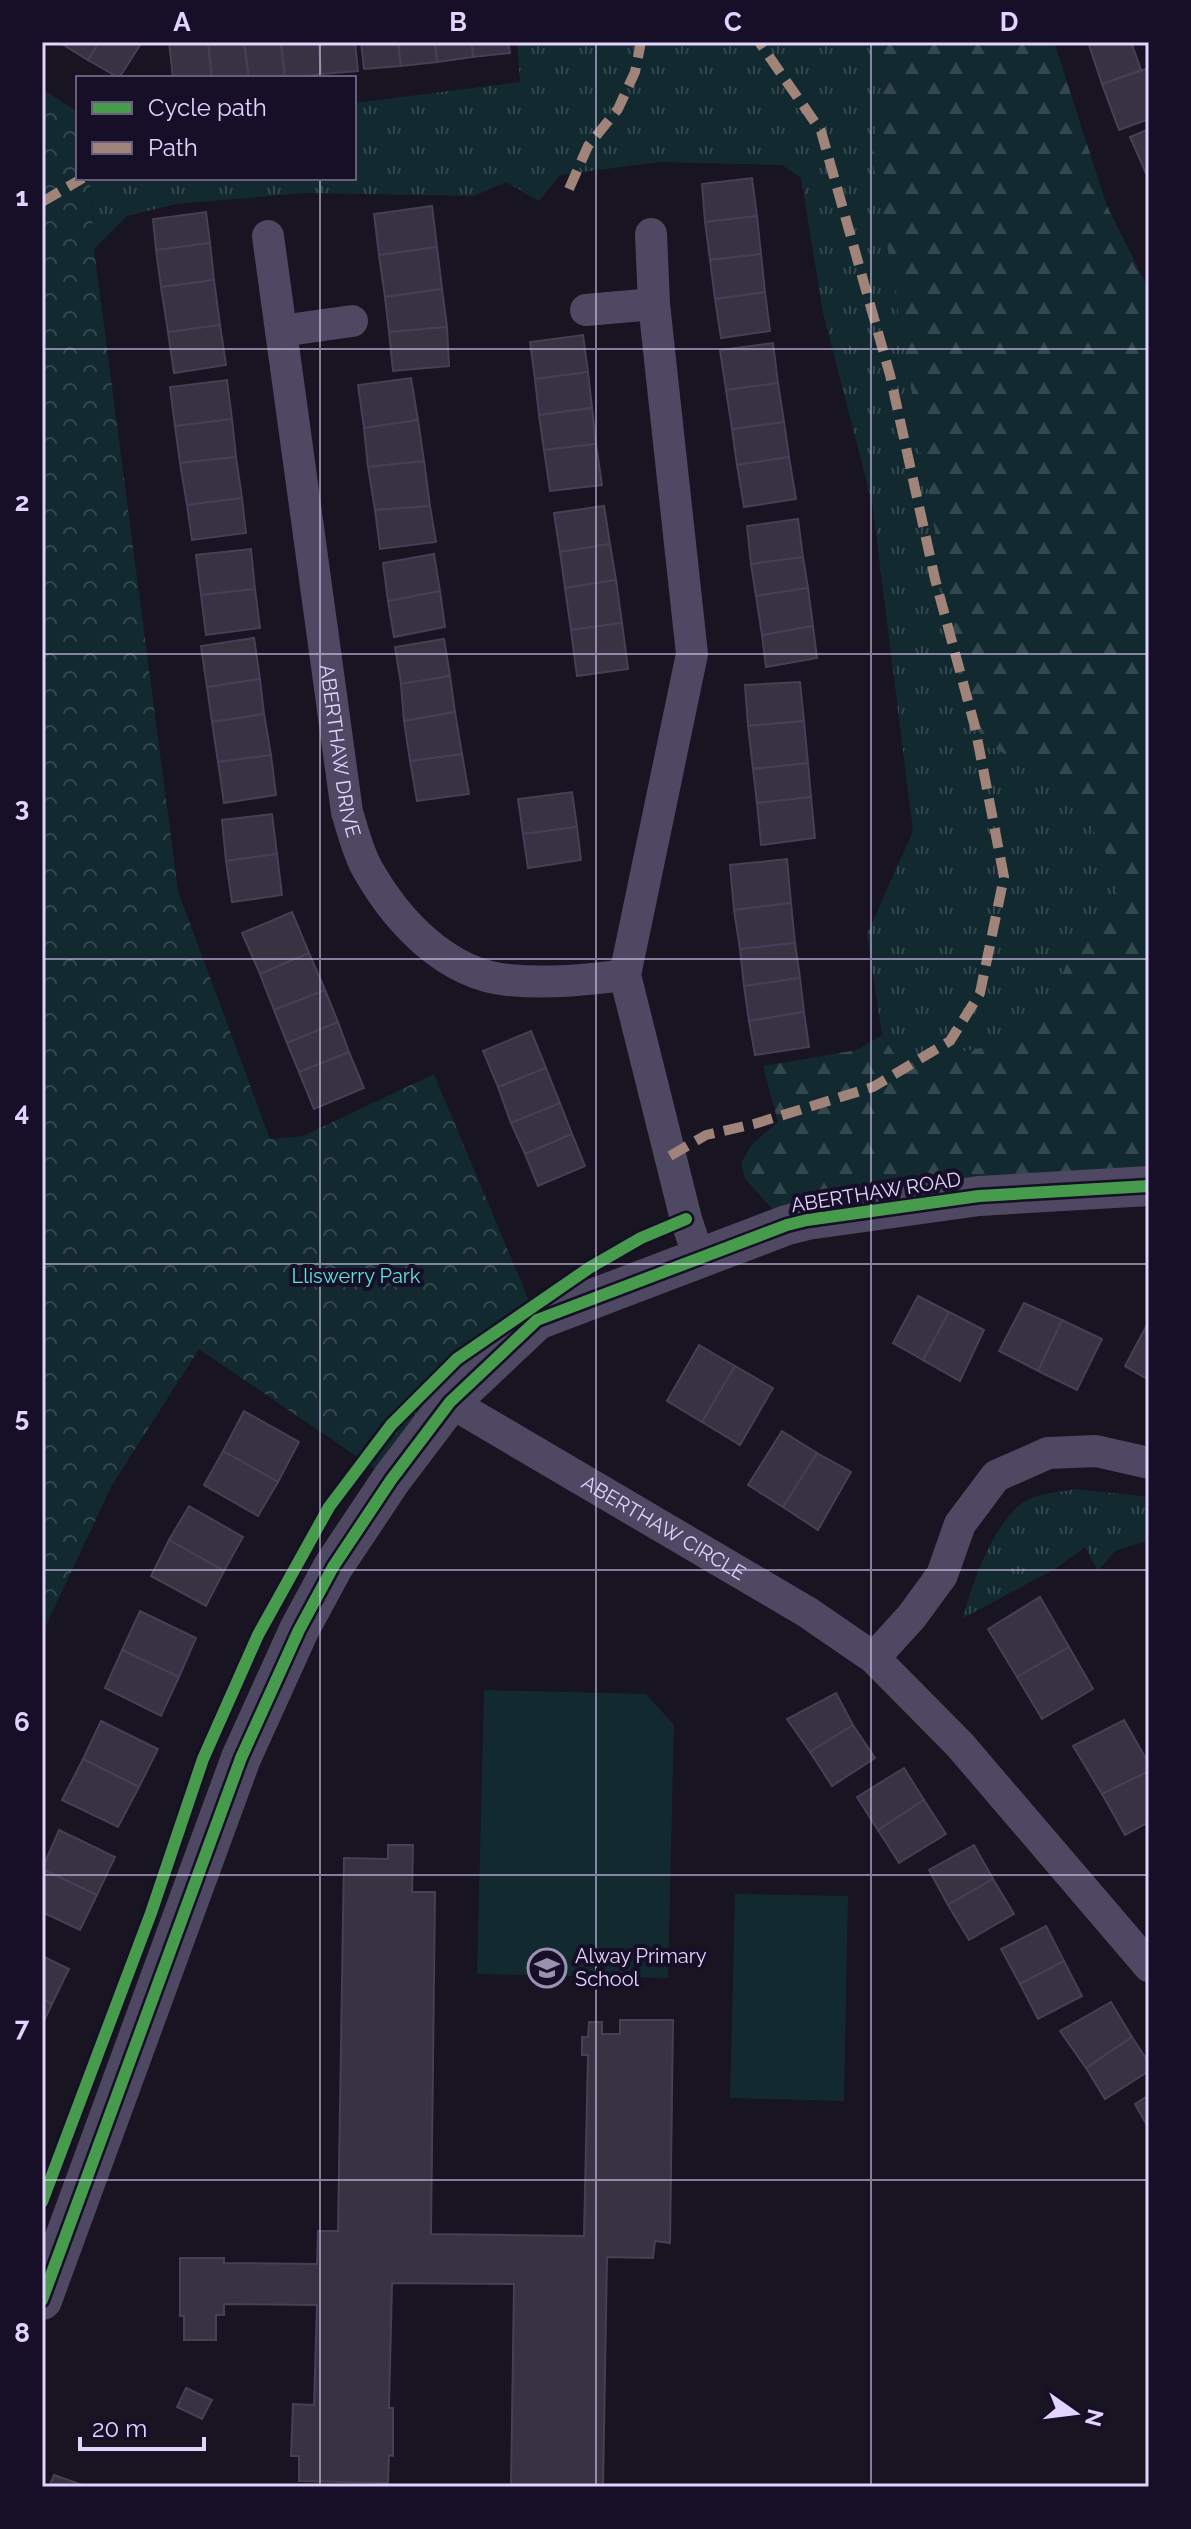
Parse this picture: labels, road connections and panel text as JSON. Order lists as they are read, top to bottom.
{
  "streets": {
    "street": ["ABERTHAW DRIVE", "ABERTHAW ROAD", "ABERTHAW CIRCLE"]
  },
  "crossings": [
    ["ABERTHAW ROAD", "ABERTHAW CIRCLE"]
  ],
  "parks": ["Lliswerry Park"],
  "places": {
    "school or university": ["Alway Primary School"]
  },
  "legend": ["Cycle path", "Path"],
  "scale_bar": "20 m",
  "north": "right",
  "grid": {
    "columns": [
      "A",
      "B",
      "C",
      "D"
    ],
    "rows": [
      "1",
      "2",
      "3",
      "4",
      "5",
      "6",
      "7",
      "8"
    ]
  }
}
